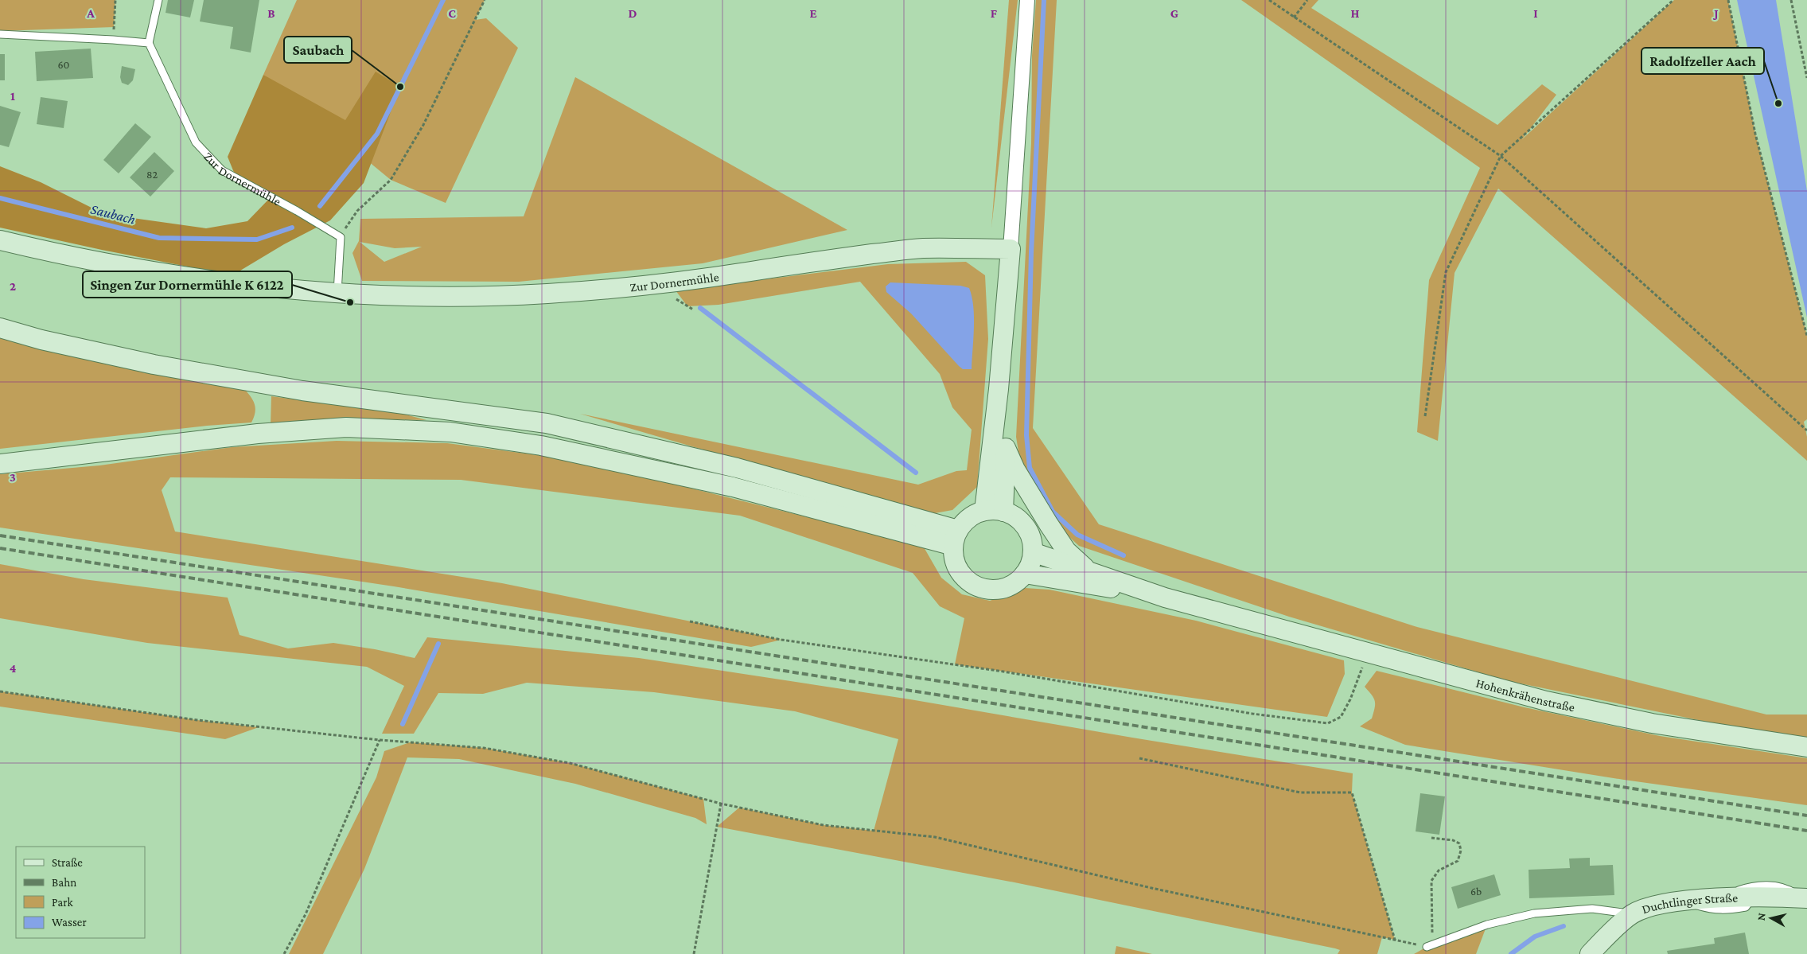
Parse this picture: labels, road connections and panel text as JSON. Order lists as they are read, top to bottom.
{
  "streets": {
    "main road": ["Zur Dornermühle", "Hohenkrähenstraße", "Duchtlinger Straße"]
  },
  "water": ["Saubach"],
  "places": ["Saubach", "Radolfzeller Aach", "Singen Zur Dornermühle K 6122"],
  "house_numbers": ["60", "82", "6b"],
  "legend": [
    "Straße",
    "Bahn",
    "Park",
    "Wasser"
  ],
  "north": "left",
  "grid": {
    "columns": [
      "A",
      "B",
      "C",
      "D",
      "E",
      "F",
      "G",
      "H",
      "I",
      "J"
    ],
    "rows": [
      "1",
      "2",
      "3",
      "4"
    ]
  }
}
